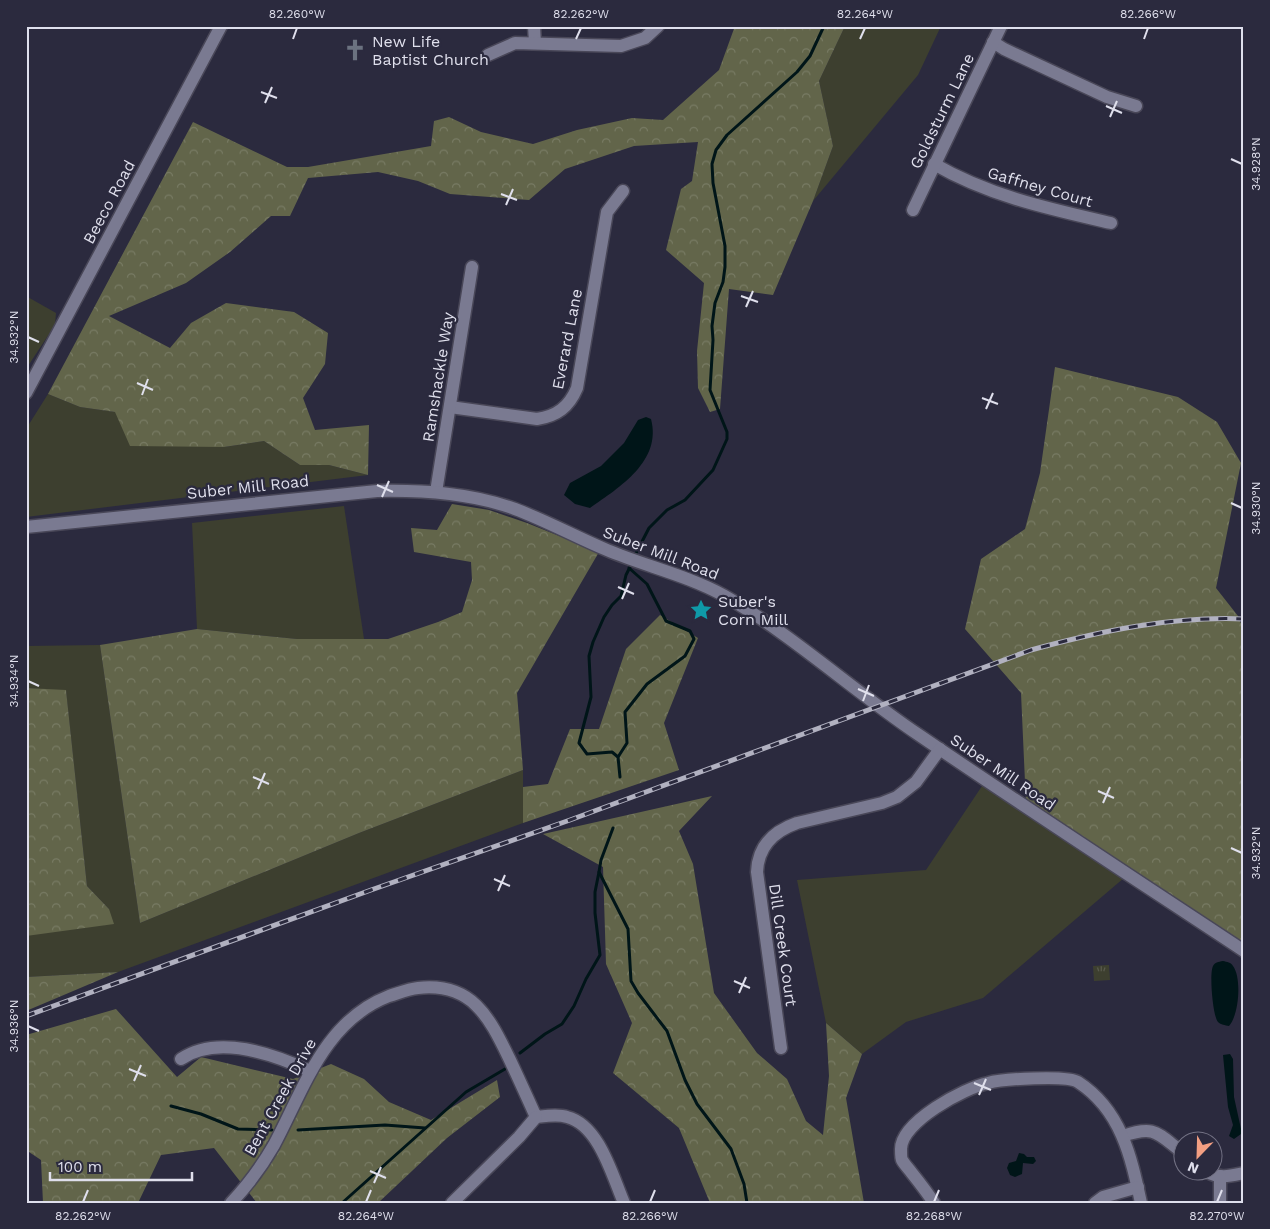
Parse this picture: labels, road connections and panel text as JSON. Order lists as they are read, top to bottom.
{
  "streets": {
    "street": [
      "Goldsturm Lane",
      "Gaffney Court",
      "Beeco Road",
      "Everard Lane",
      "Ramshackle Way",
      "Suber Mill Road",
      "Dill Creek Court",
      "Bent Creek Drive"
    ]
  },
  "crossings": [
    ["Goldsturm Lane", "Gaffney Court"],
    ["Everard Lane", "Ramshackle Way"],
    ["Ramshackle Way", "Suber Mill Road"],
    ["Suber Mill Road", "Dill Creek Court"]
  ],
  "places": {
    "church": ["New Life Baptist Church"],
    "place": ["Suber's Corn Mill"]
  },
  "scale_bar": "100 m",
  "north": "bottom left",
  "coordinates": [
    "82.260°W",
    "82.262°W",
    "82.264°W",
    "82.266°W",
    "34.928°N",
    "34.932°N",
    "34.930°N",
    "34.934°N",
    "34.936°N",
    "82.268°W",
    "82.270°W"
  ]
}
